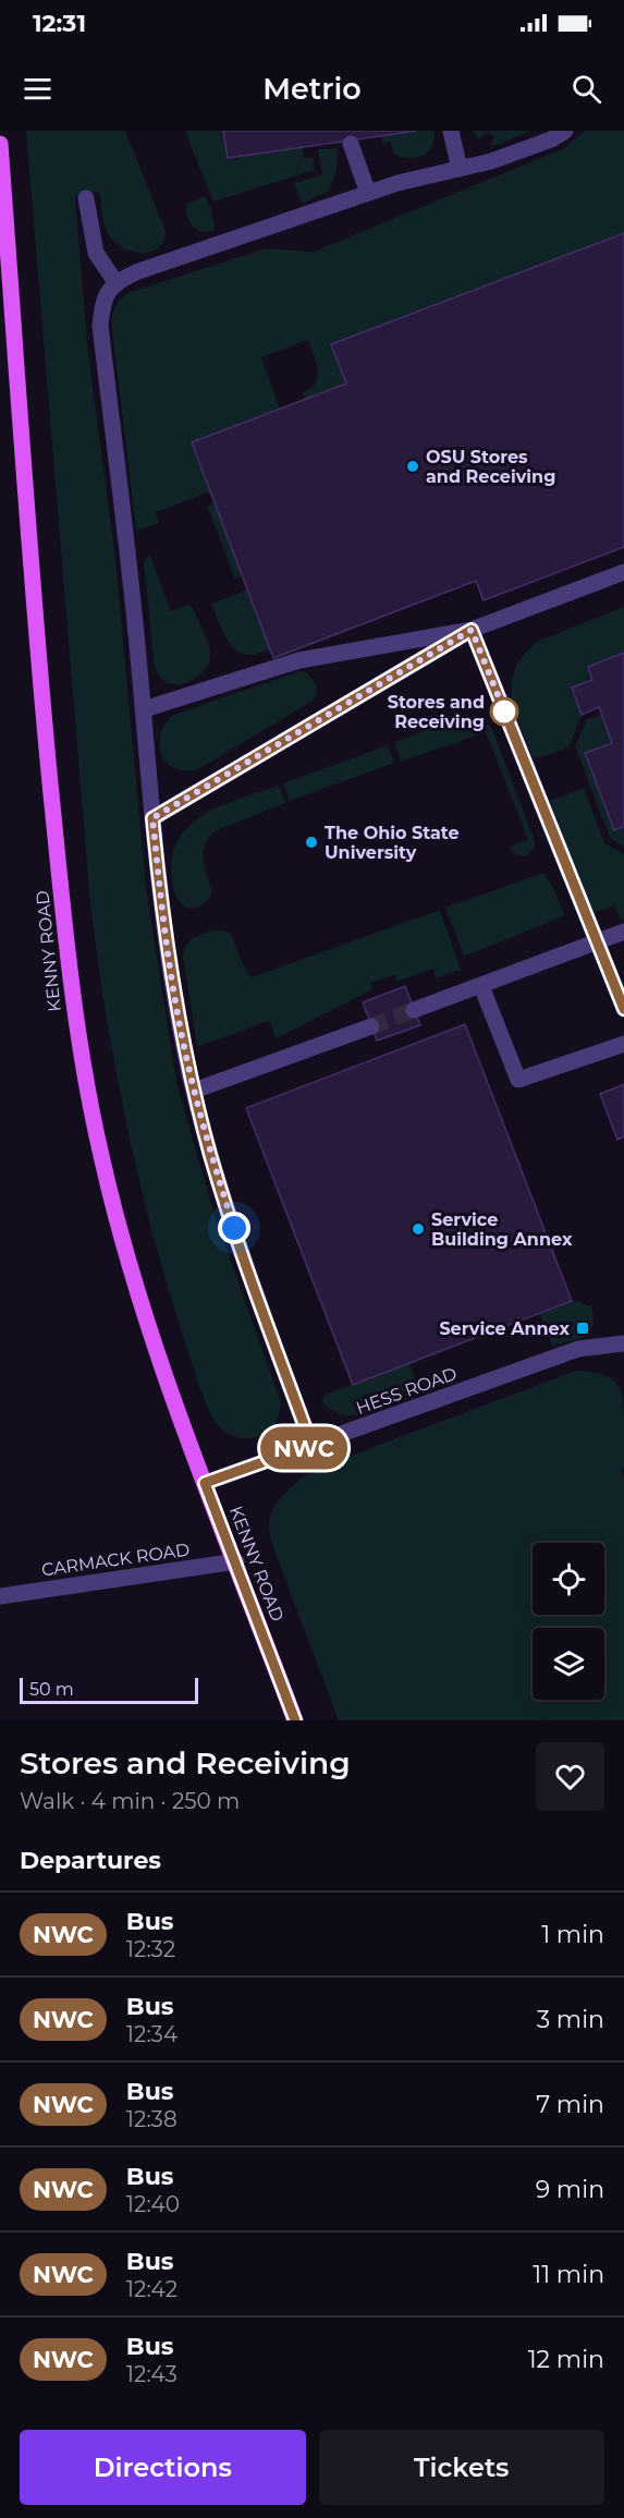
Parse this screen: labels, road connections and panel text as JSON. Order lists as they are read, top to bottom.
{
  "streets": {
    "main road": ["KENNY ROAD"],
    "street": ["HESS ROAD", "CARMACK ROAD"]
  },
  "crossings": [
    ["KENNY ROAD", "HESS ROAD"],
    ["KENNY ROAD", "CARMACK ROAD"]
  ],
  "places": {
    "other": [
      "OSU Stores and Receiving",
      "Stores and Receiving",
      "The Ohio State University",
      "Service Building Annex"
    ],
    "transit": ["Service Annex"]
  },
  "lines": ["bus line NWC"],
  "scale_bar": "50 m",
  "page": {
    "status": "12:31",
    "header": "Metrio",
    "on_map": "NWC",
    "scale": "50 m",
    "heading": [
      ["Stores and Receiving", "Walk · 4 min · 250 m"],
      "Departures"
    ],
    "list": [
      {
        "mark": "NWC",
        "name": "Bus",
        "note": "12:32",
        "value": "1 min"
      },
      {
        "mark": "NWC",
        "name": "Bus",
        "note": "12:34",
        "value": "3 min"
      },
      {
        "mark": "NWC",
        "name": "Bus",
        "note": "12:38",
        "value": "7 min"
      },
      {
        "mark": "NWC",
        "name": "Bus",
        "note": "12:40",
        "value": "9 min"
      },
      {
        "mark": "NWC",
        "name": "Bus",
        "note": "12:42",
        "value": "11 min"
      },
      {
        "mark": "NWC",
        "name": "Bus",
        "note": "12:43",
        "value": "12 min"
      }
    ],
    "buttons": ["Directions", "Tickets"]
  }
}
